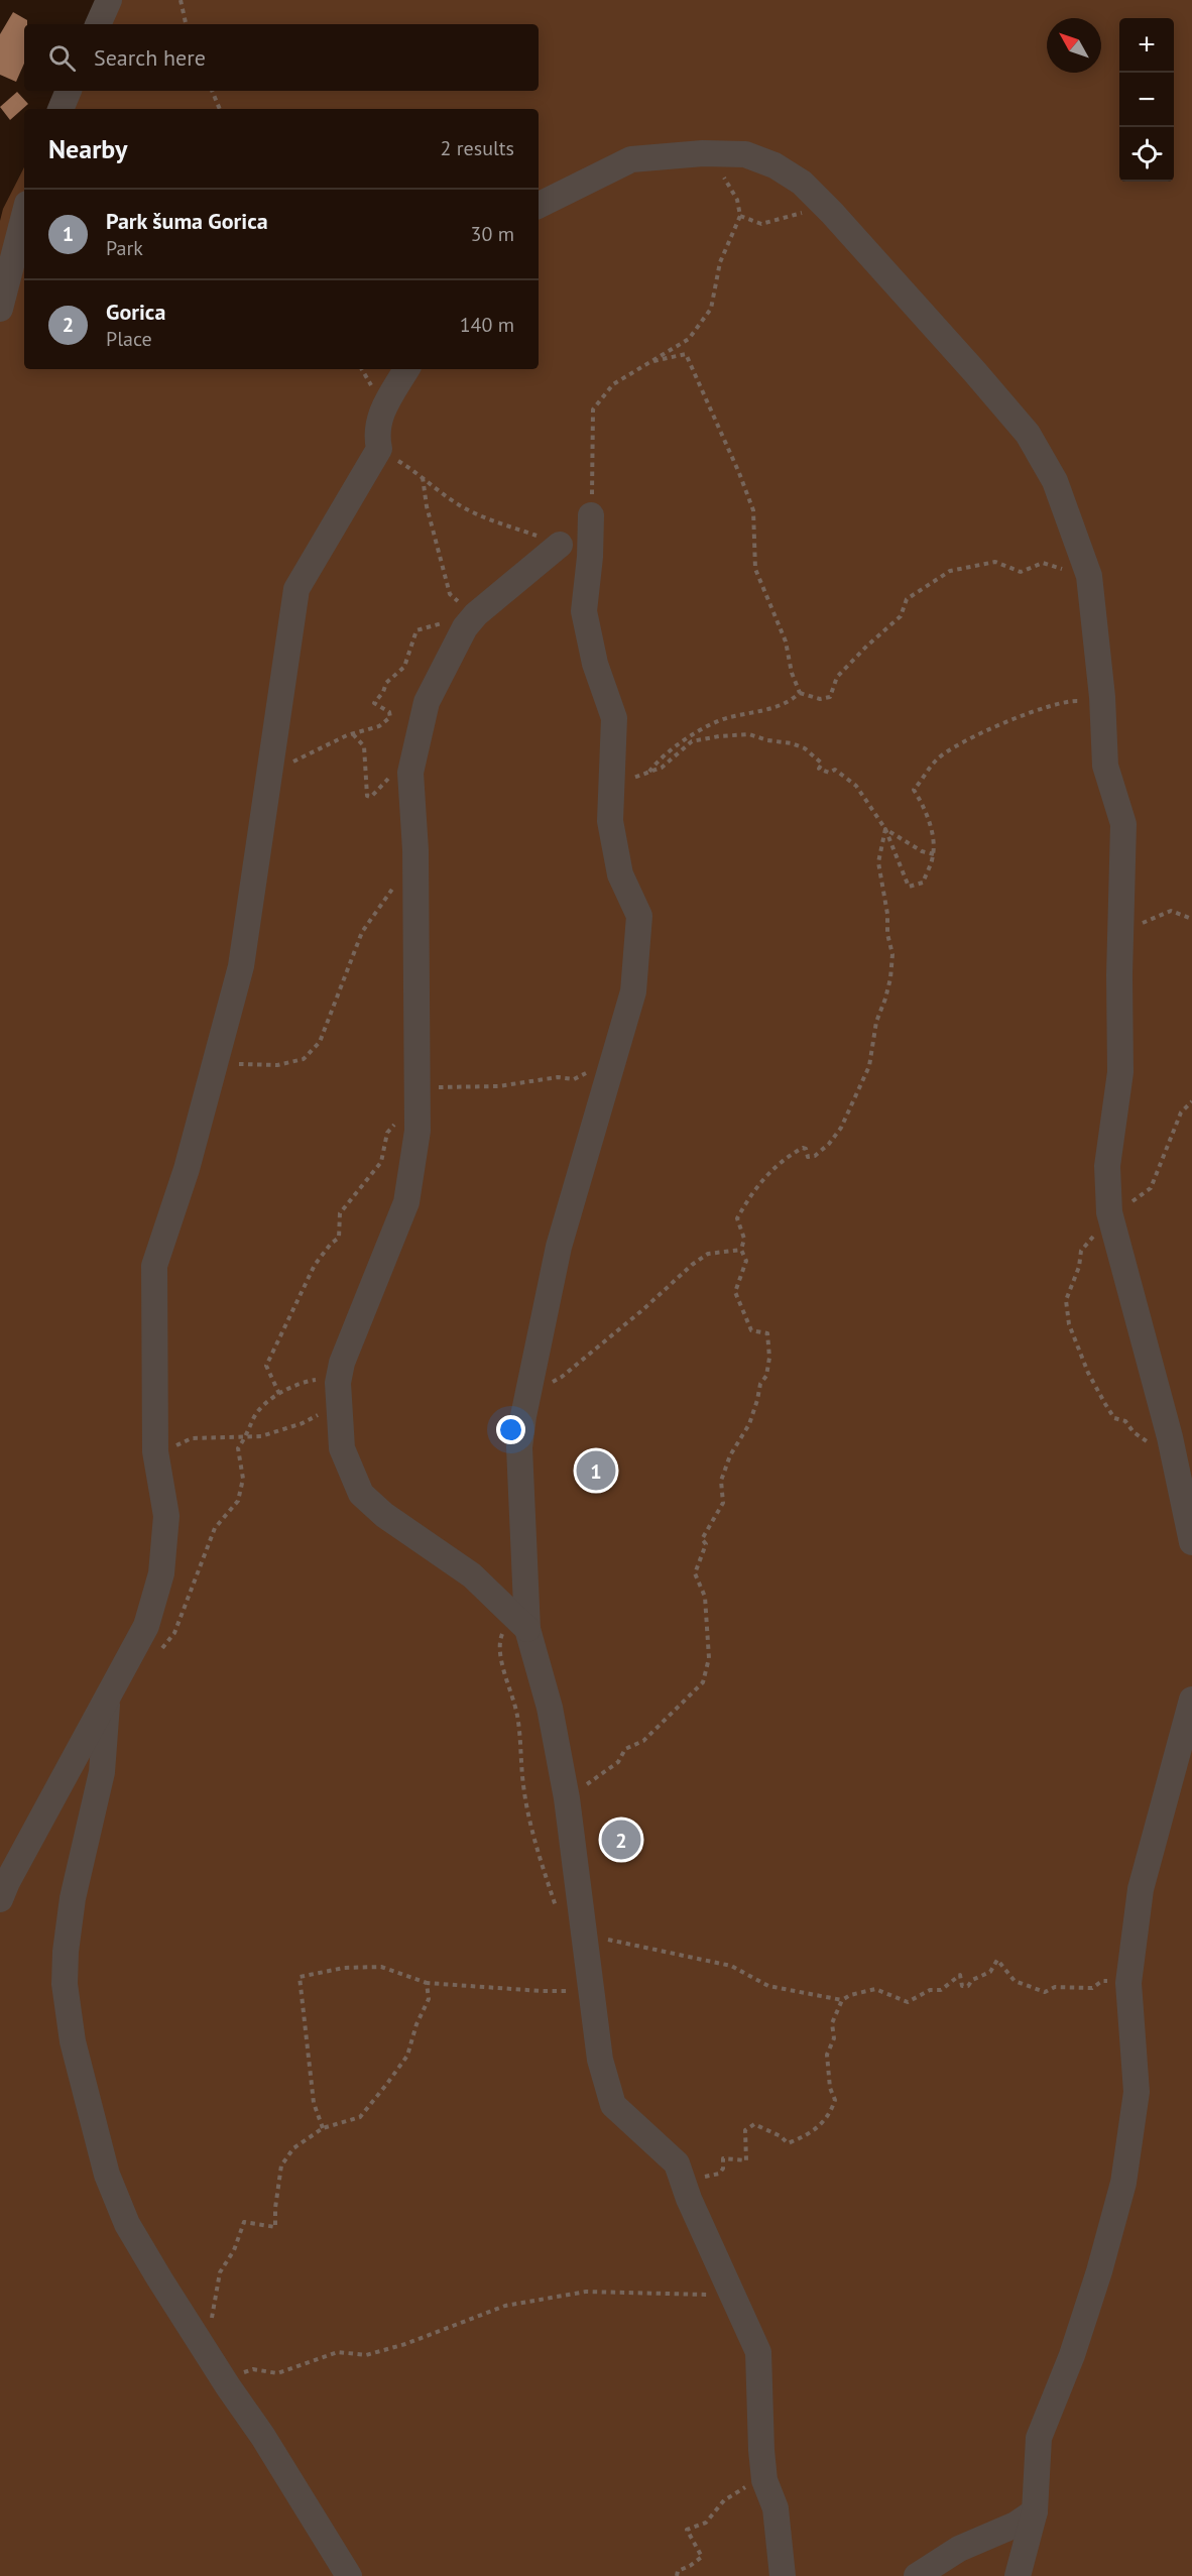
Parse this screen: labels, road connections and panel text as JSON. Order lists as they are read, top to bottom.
{
  "north": "top left",
  "page": {
    "map_buttons": ["+", "−"],
    "search": "Search here",
    "heading": ["Nearby", "2 results"],
    "list": [
      {
        "mark": "1",
        "name": "Park šuma Gorica",
        "note": "Park",
        "value": "30 m"
      },
      {
        "mark": "2",
        "name": "Gorica",
        "note": "Place",
        "value": "140 m"
      }
    ],
    "pins": ["1", "2"]
  }
}
